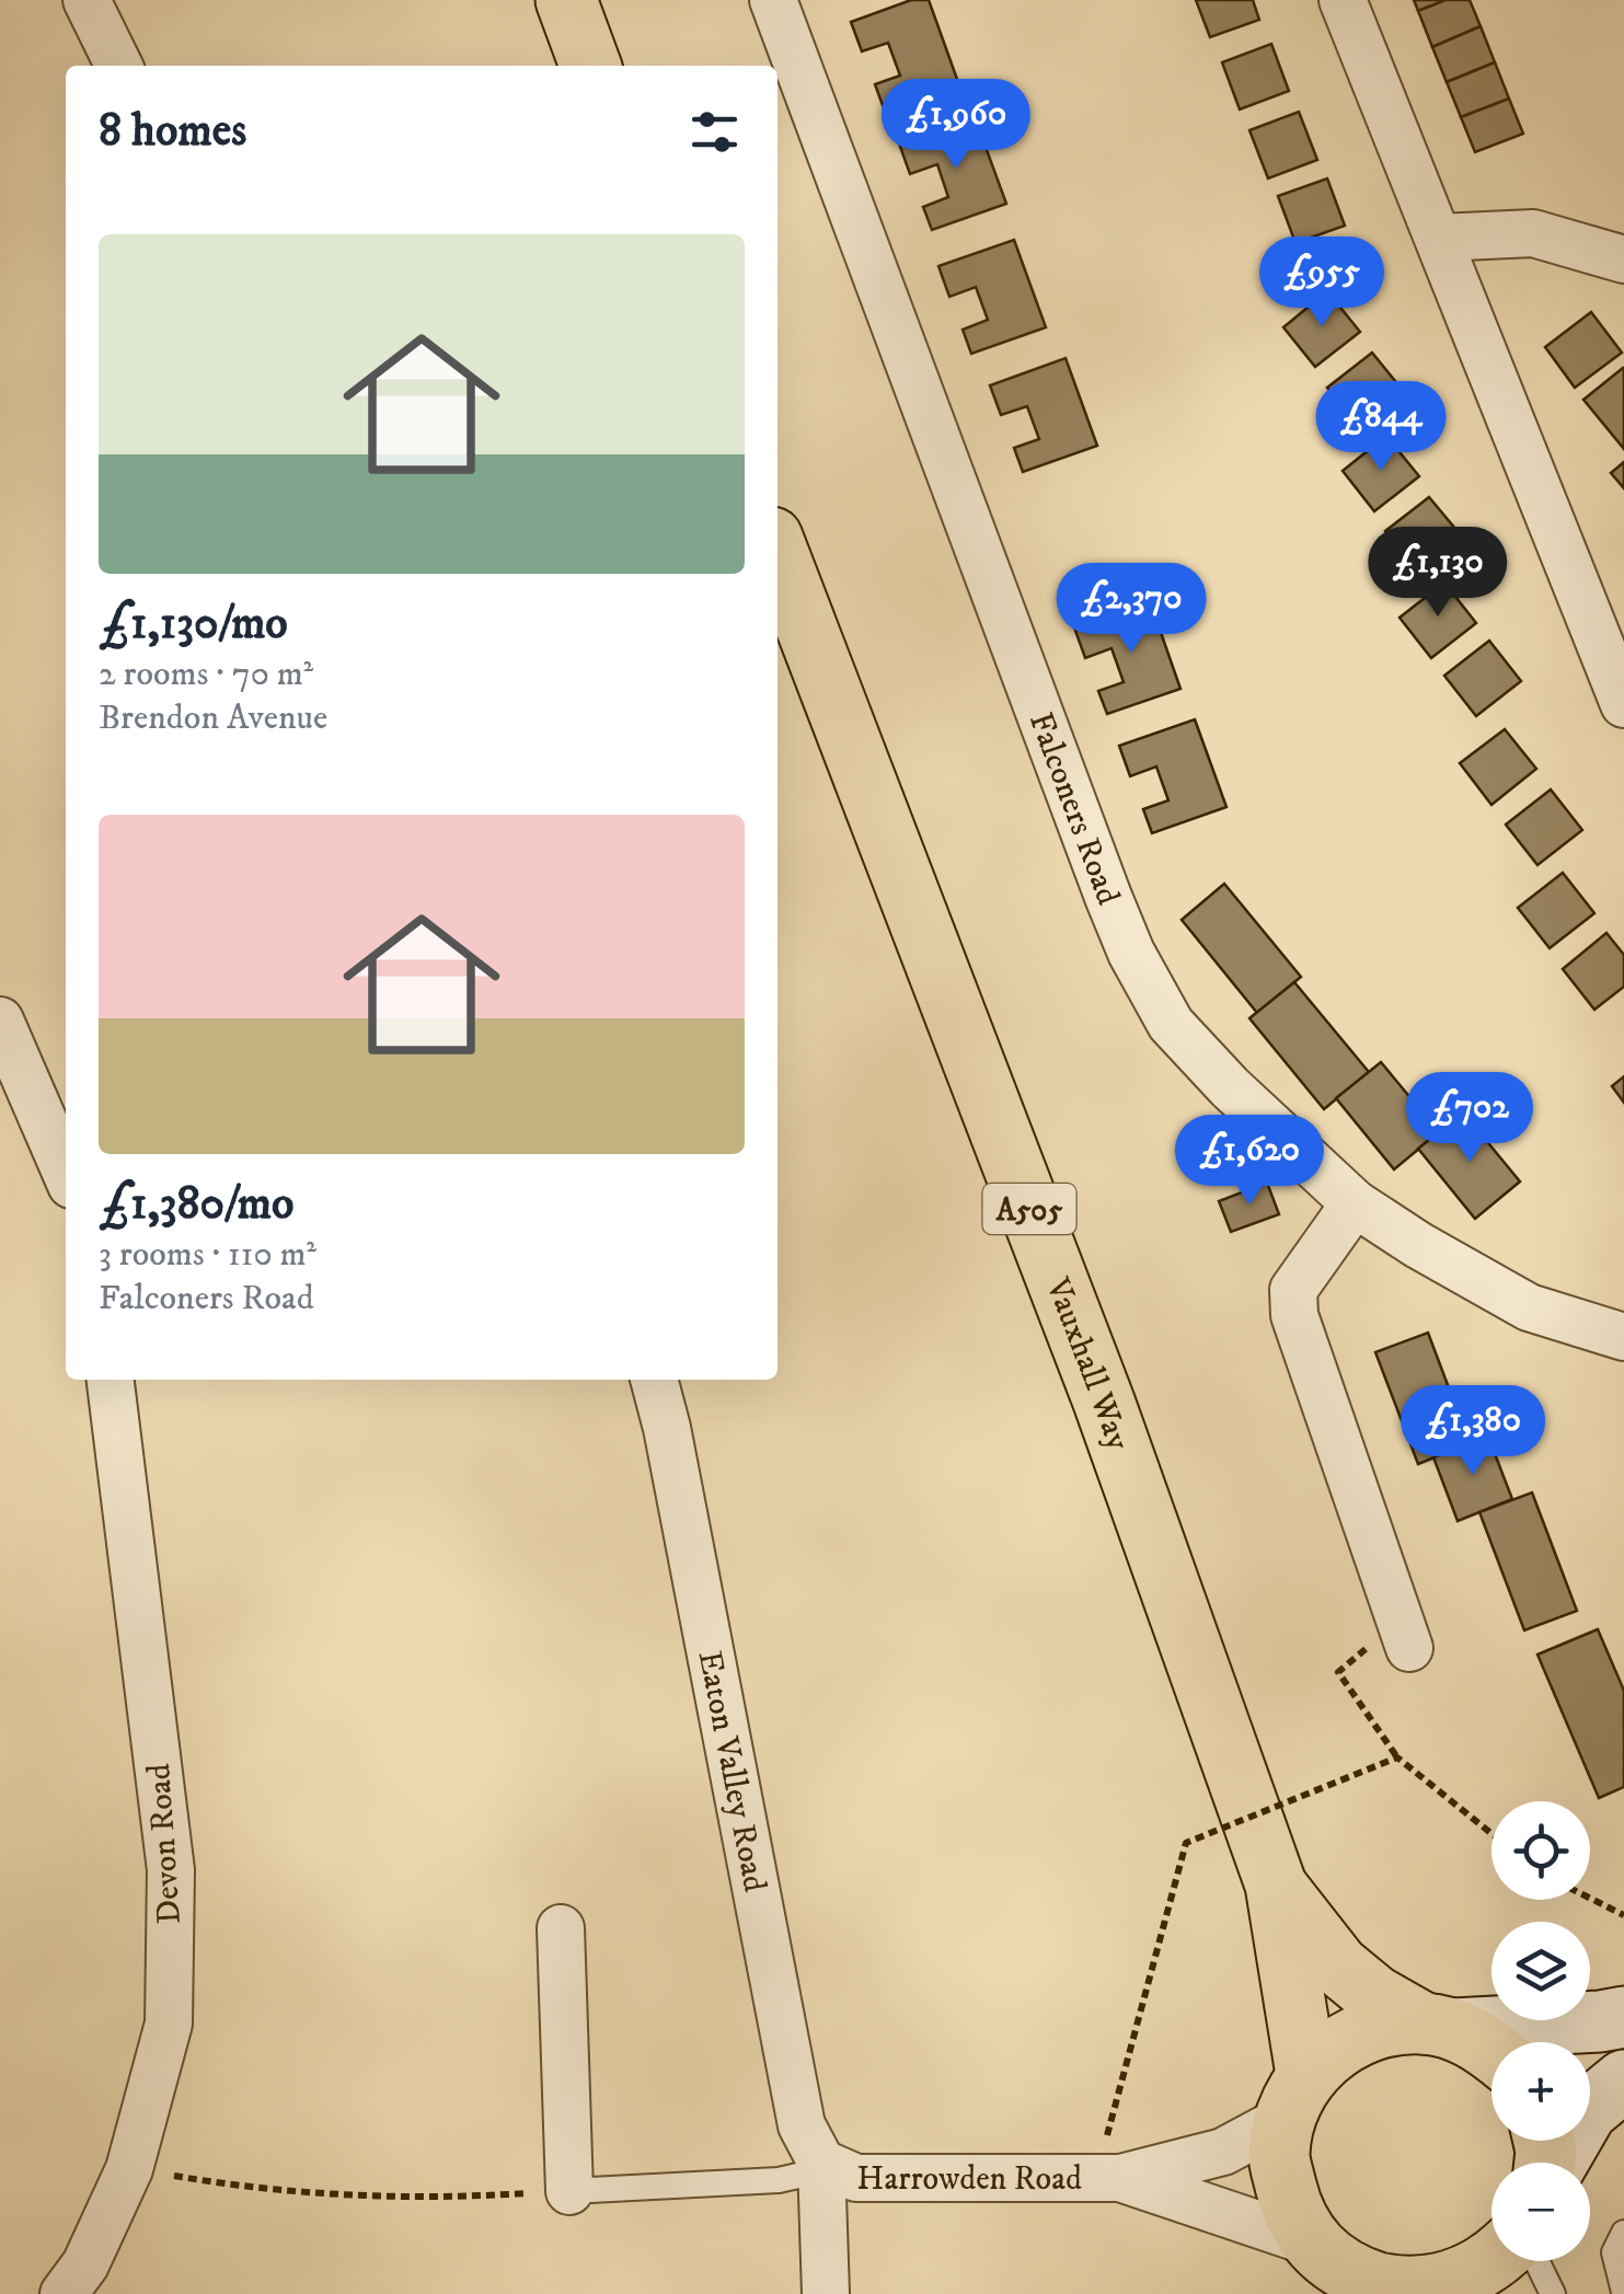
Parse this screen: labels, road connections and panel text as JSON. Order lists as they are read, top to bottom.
{
  "streets": {
    "main road": ["A505", "Vauxhall Way"],
    "street": [
      "Falconers Road",
      "Eaton Valley Road",
      "Devon Road",
      "Harrowden Road"
    ]
  },
  "crossings": [
    ["Vauxhall Way", "Harrowden Road"],
    ["Eaton Valley Road", "Harrowden Road"]
  ],
  "page": {
    "heading": "8 homes",
    "price": [
      "£1,960",
      "£955",
      "£844",
      "£1,130",
      "£2,370",
      "£702",
      "£1,620",
      "£1,380"
    ],
    "list": [
      {
        "name": "£1,130/mo",
        "note": "2 rooms · 70 m² · Brendon Avenue"
      },
      {
        "name": "£1,380/mo",
        "note": "3 rooms · 110 m² · Falconers Road"
      }
    ],
    "map_buttons": ["+", "−"]
  }
}
